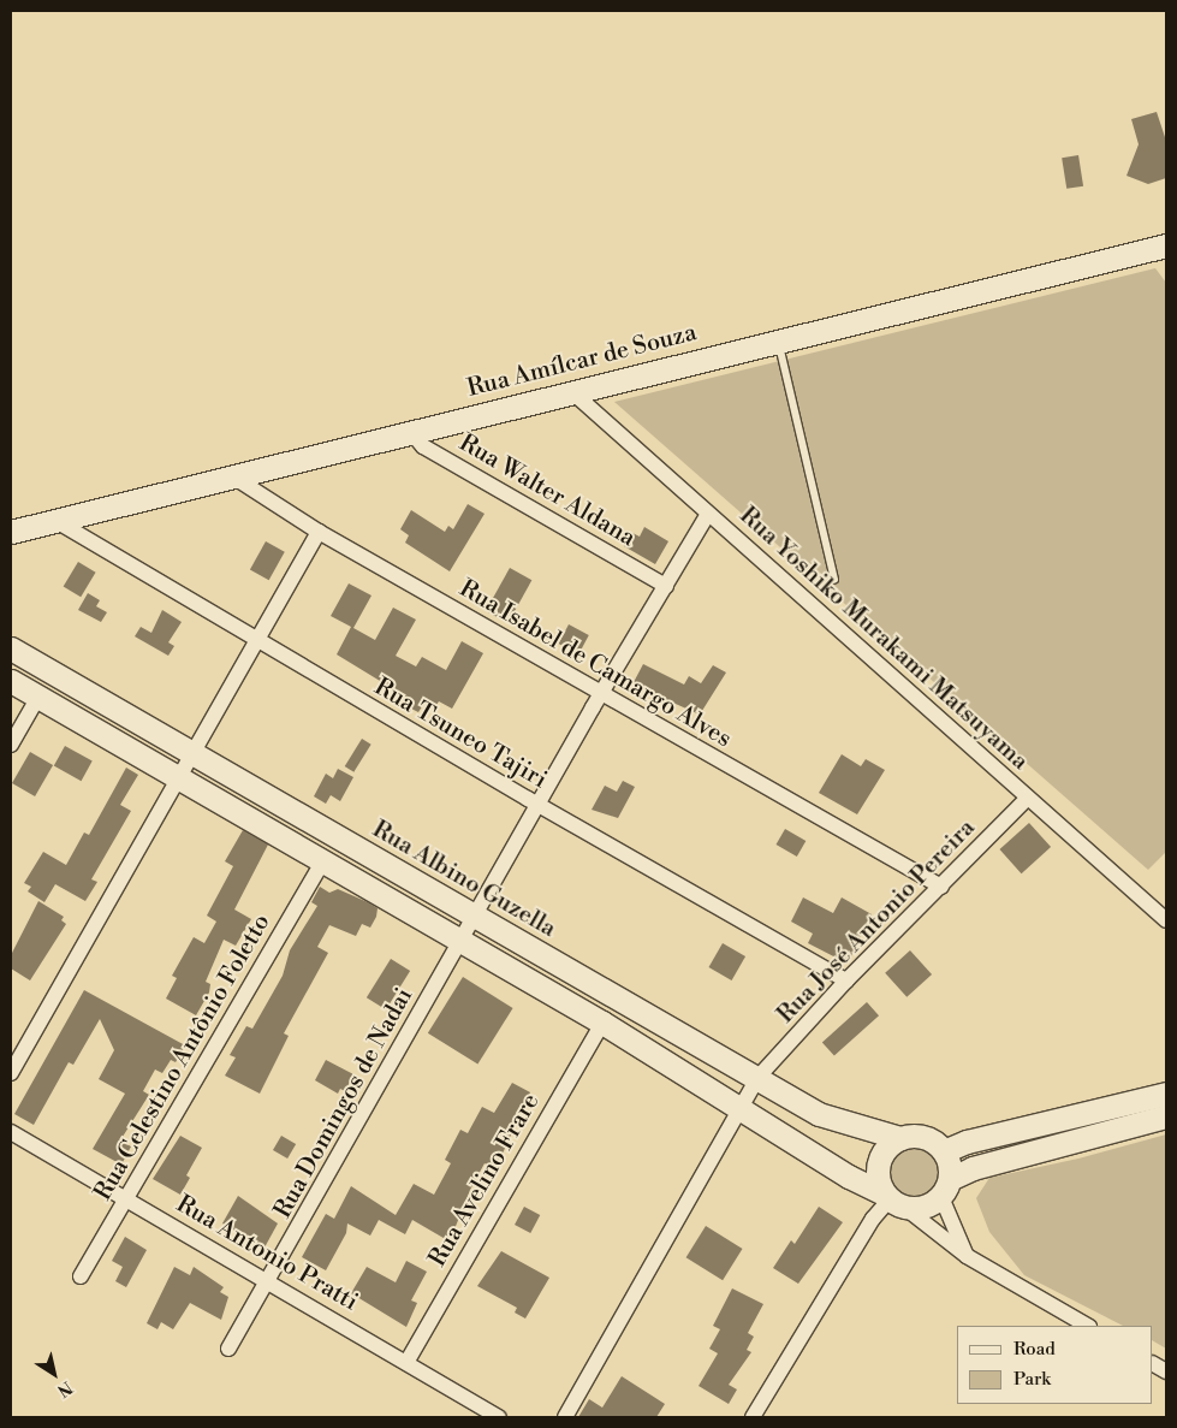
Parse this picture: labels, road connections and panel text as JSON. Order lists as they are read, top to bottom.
{
  "streets": {
    "street": [
      "Rua Amílcar de Souza",
      "Rua Walter Aldana",
      "Rua Yoshiko Murakami Matsuyama",
      "Rua Isabel de Camargo Alves",
      "Rua Tsuneo Tajiri",
      "Rua Albino Guzella",
      "Rua José Antonio Pereira",
      "Rua Celestino Antônio Foletto",
      "Rua Domingos de Nadai",
      "Rua Avelino Frare",
      "Rua Antonio Pratti"
    ]
  },
  "crossings": [
    ["Rua Amílcar de Souza", "Rua Walter Aldana"],
    ["Rua Amílcar de Souza", "Rua Yoshiko Murakami Matsuyama"],
    ["Rua Amílcar de Souza", "Rua Isabel de Camargo Alves"],
    ["Rua Amílcar de Souza", "Rua Tsuneo Tajiri"],
    ["Rua Yoshiko Murakami Matsuyama", "Rua José Antonio Pereira"],
    ["Rua Isabel de Camargo Alves", "Rua José Antonio Pereira"],
    ["Rua Tsuneo Tajiri", "Rua José Antonio Pereira"],
    ["Rua Albino Guzella", "Rua José Antonio Pereira"],
    ["Rua Albino Guzella", "Rua Domingos de Nadai"],
    ["Rua Celestino Antônio Foletto", "Rua Antonio Pratti"],
    ["Rua Domingos de Nadai", "Rua Antonio Pratti"],
    ["Rua Avelino Frare", "Rua Antonio Pratti"]
  ],
  "legend": ["Road", "Park"],
  "north": "bottom right"
}
